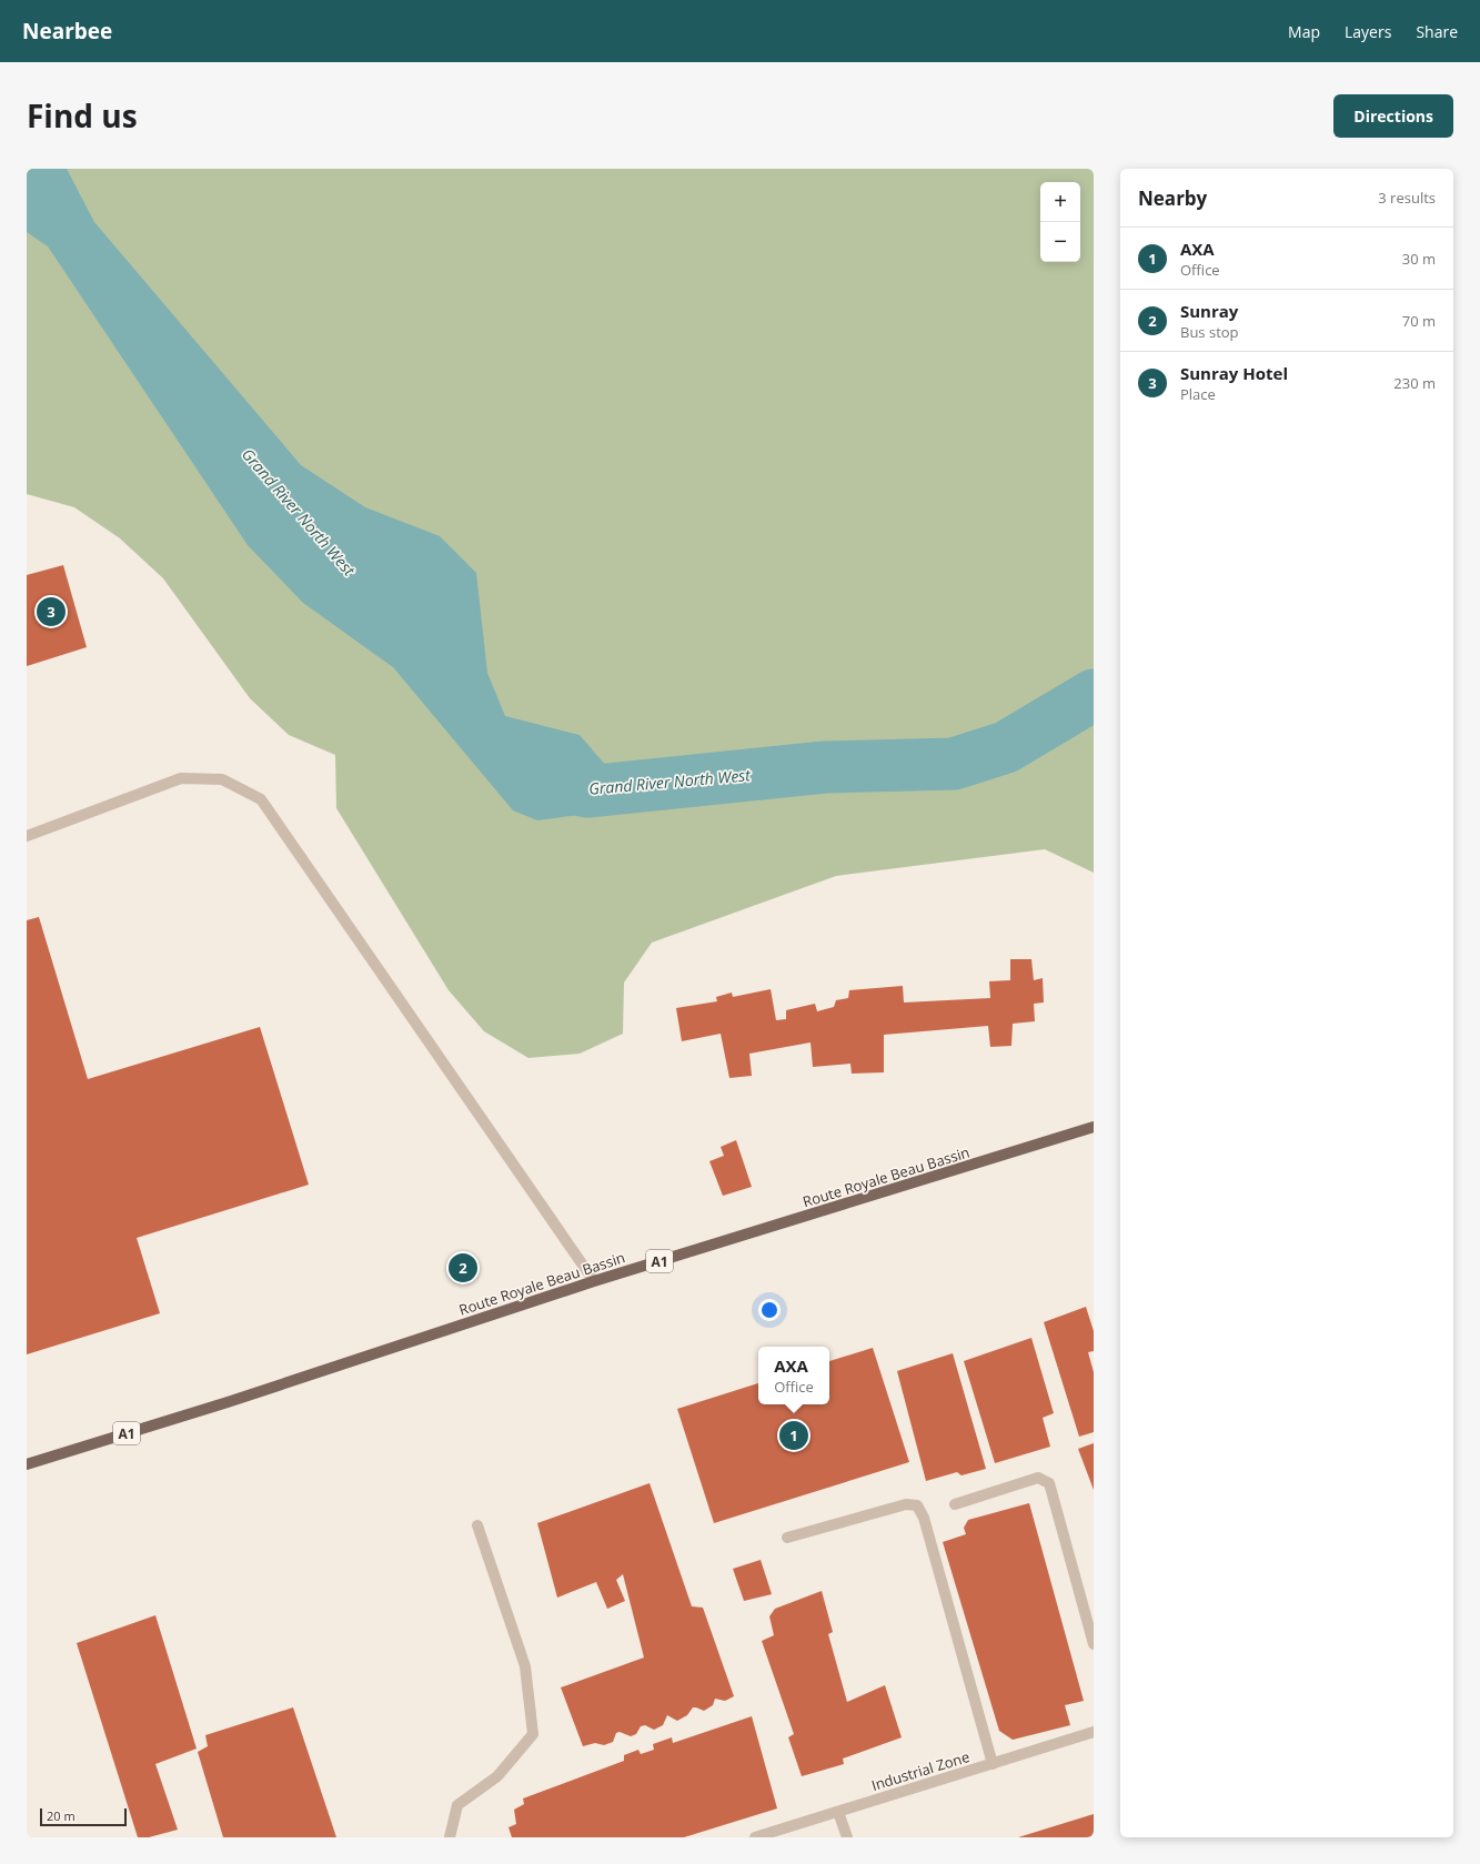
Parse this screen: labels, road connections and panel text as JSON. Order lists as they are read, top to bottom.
{
  "streets": {
    "main road": ["Route Royale Beau Bassin", "A1"],
    "street": ["Industrial Zone"]
  },
  "water": ["Grand River North West"],
  "scale_bar": "20 m",
  "page": {
    "header": "Nearbee",
    "nav": ["Map", "Layers", "Share"],
    "title": "Find us",
    "buttons": "Directions",
    "heading": ["Nearby", "3 results"],
    "map_buttons": ["+", "−"],
    "list": [
      {
        "mark": "1",
        "name": "AXA",
        "note": "Office",
        "value": "30 m"
      },
      {
        "mark": "2",
        "name": "Sunray",
        "note": "Bus stop",
        "value": "70 m"
      },
      {
        "mark": "3",
        "name": "Sunray Hotel",
        "note": "Place",
        "value": "230 m"
      }
    ],
    "pins": ["3", "2", "1"],
    "popup": ["AXA", "Office"],
    "scale": "20 m"
  }
}
